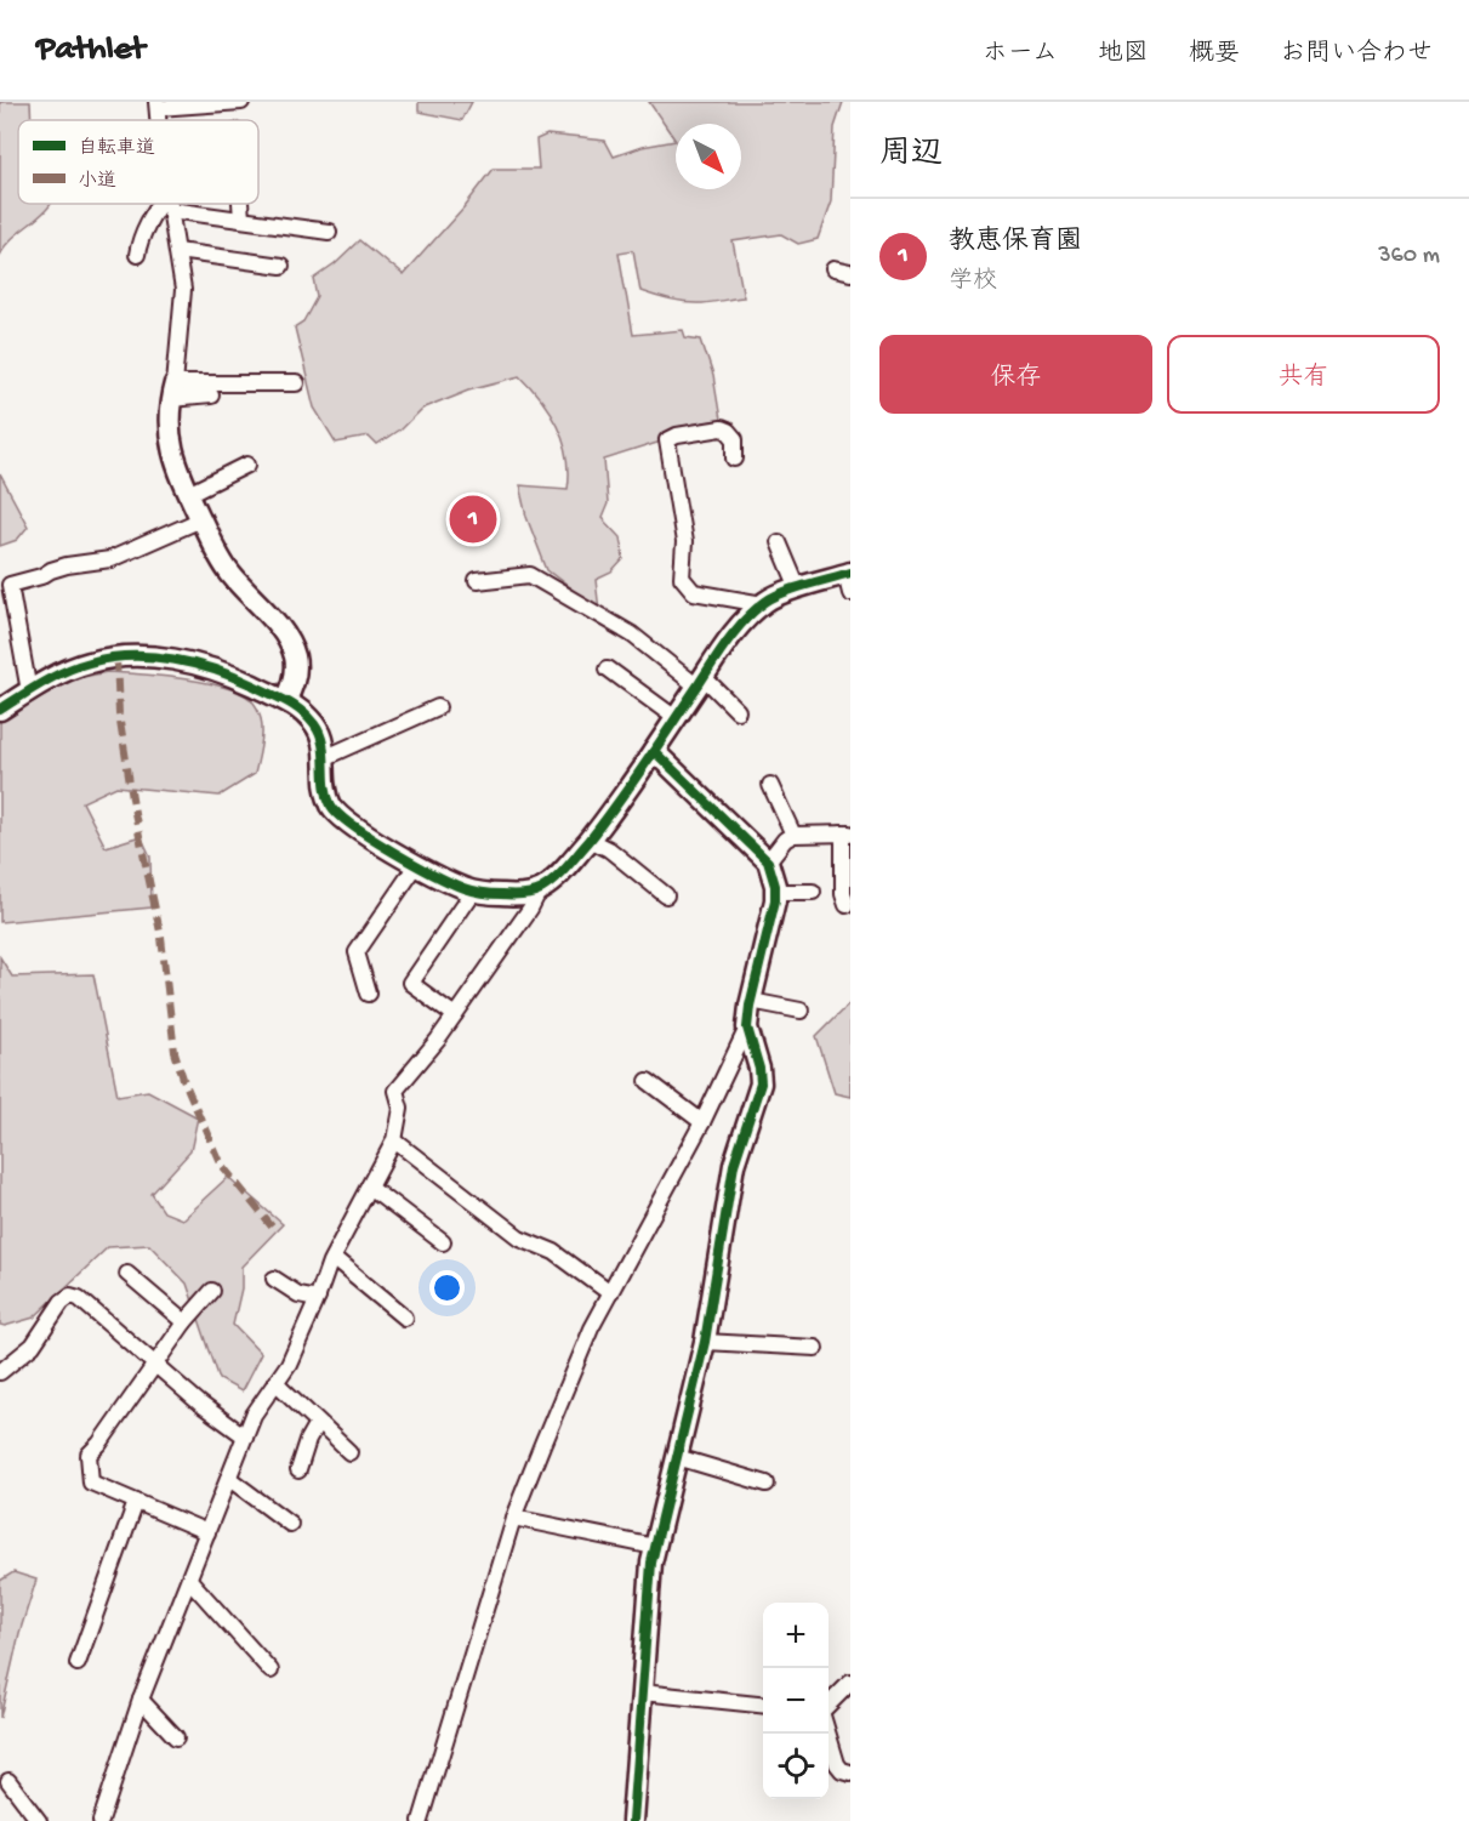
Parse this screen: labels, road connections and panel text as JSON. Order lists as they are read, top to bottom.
{
  "legend": ["自転車道", "小道"],
  "north": "bottom right",
  "page": {
    "header": "Pathlet",
    "nav": [
      "ホーム",
      "地図",
      "概要",
      "お問い合わせ"
    ],
    "heading": "周辺",
    "list": [
      {
        "mark": "1",
        "name": "教恵保育園",
        "note": "学校",
        "value": "360 m"
      }
    ],
    "buttons": ["保存", "共有"],
    "pins": "1",
    "map_buttons": ["+", "−"]
  }
}
